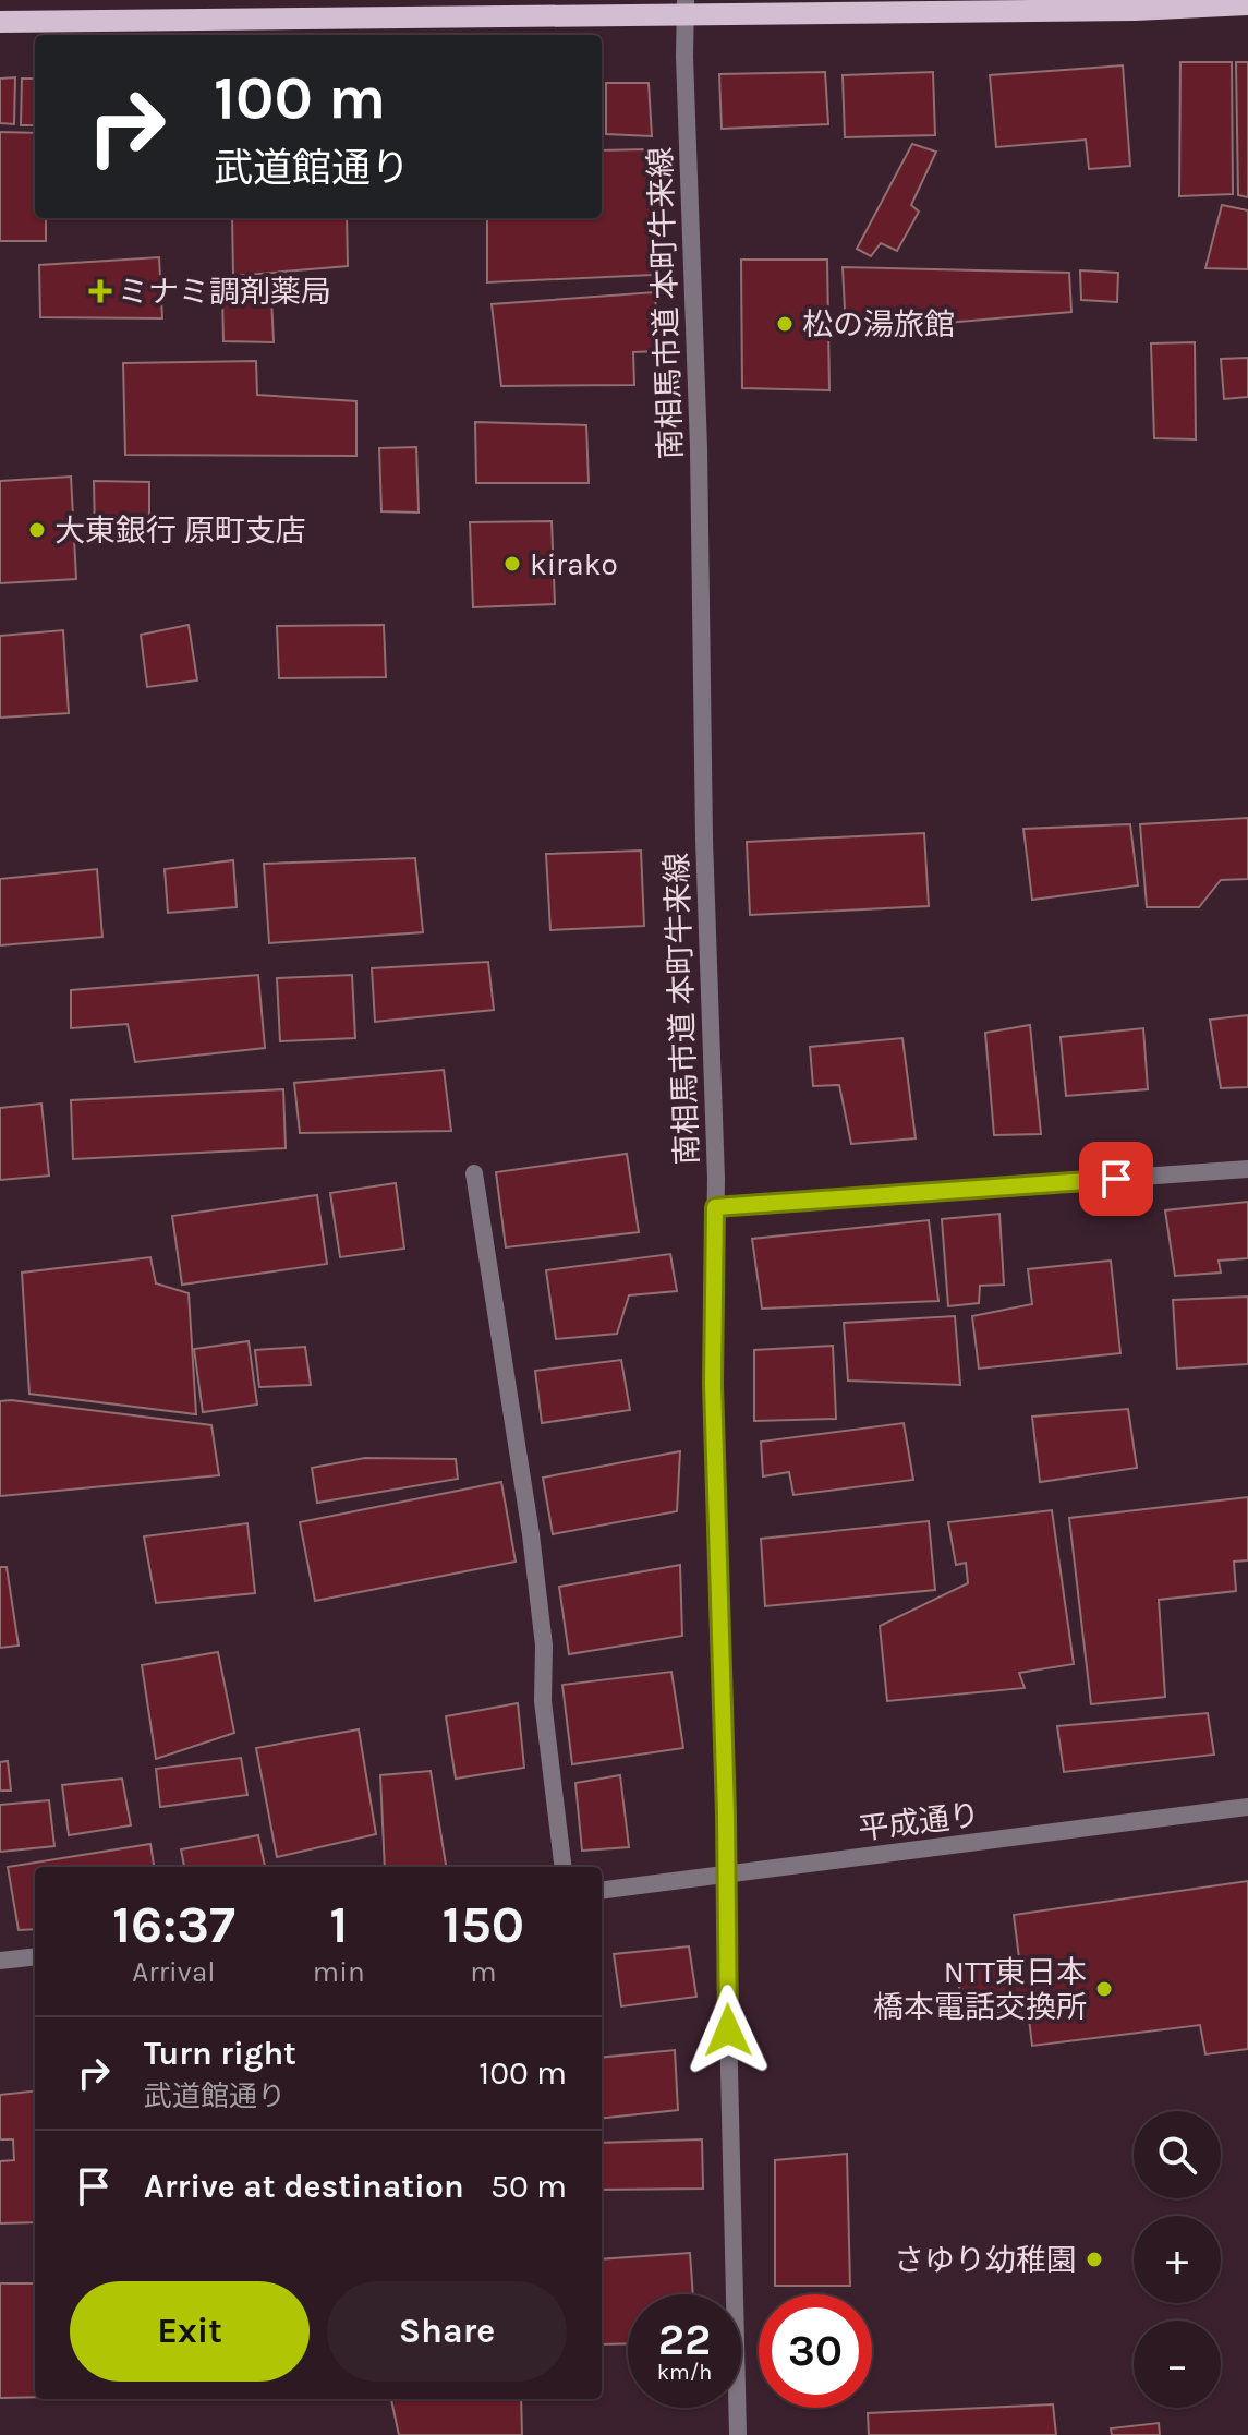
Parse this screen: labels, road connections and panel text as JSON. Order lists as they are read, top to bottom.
{
  "streets": {
    "street": ["南相馬市道 本町牛来線", "平成通り"]
  },
  "crossings": [
    ["南相馬市道 本町牛来線", "平成通り"]
  ],
  "places": {
    "health": ["ミナミ調剤薬局"],
    "other": [
      "松の湯旅館",
      "大東銀行 原町支店",
      "kirako",
      "NTT東日本 橋本電話交換所",
      "さゆり幼稚園"
    ]
  },
  "page": {
    "turn": ["100 m", "武道館通り"],
    "eta": [
      "16:37",
      "Arrival",
      "1",
      "min",
      "150",
      "m"
    ],
    "list": [
      {
        "name": "Turn right",
        "note": "武道館通り",
        "value": "100 m"
      },
      {
        "name": "Arrive at destination",
        "value": "50 m"
      }
    ],
    "map_buttons": ["+", "−"],
    "buttons": ["Exit", "Share"],
    "speed": "22 km/h",
    "limit": "30"
  }
}
